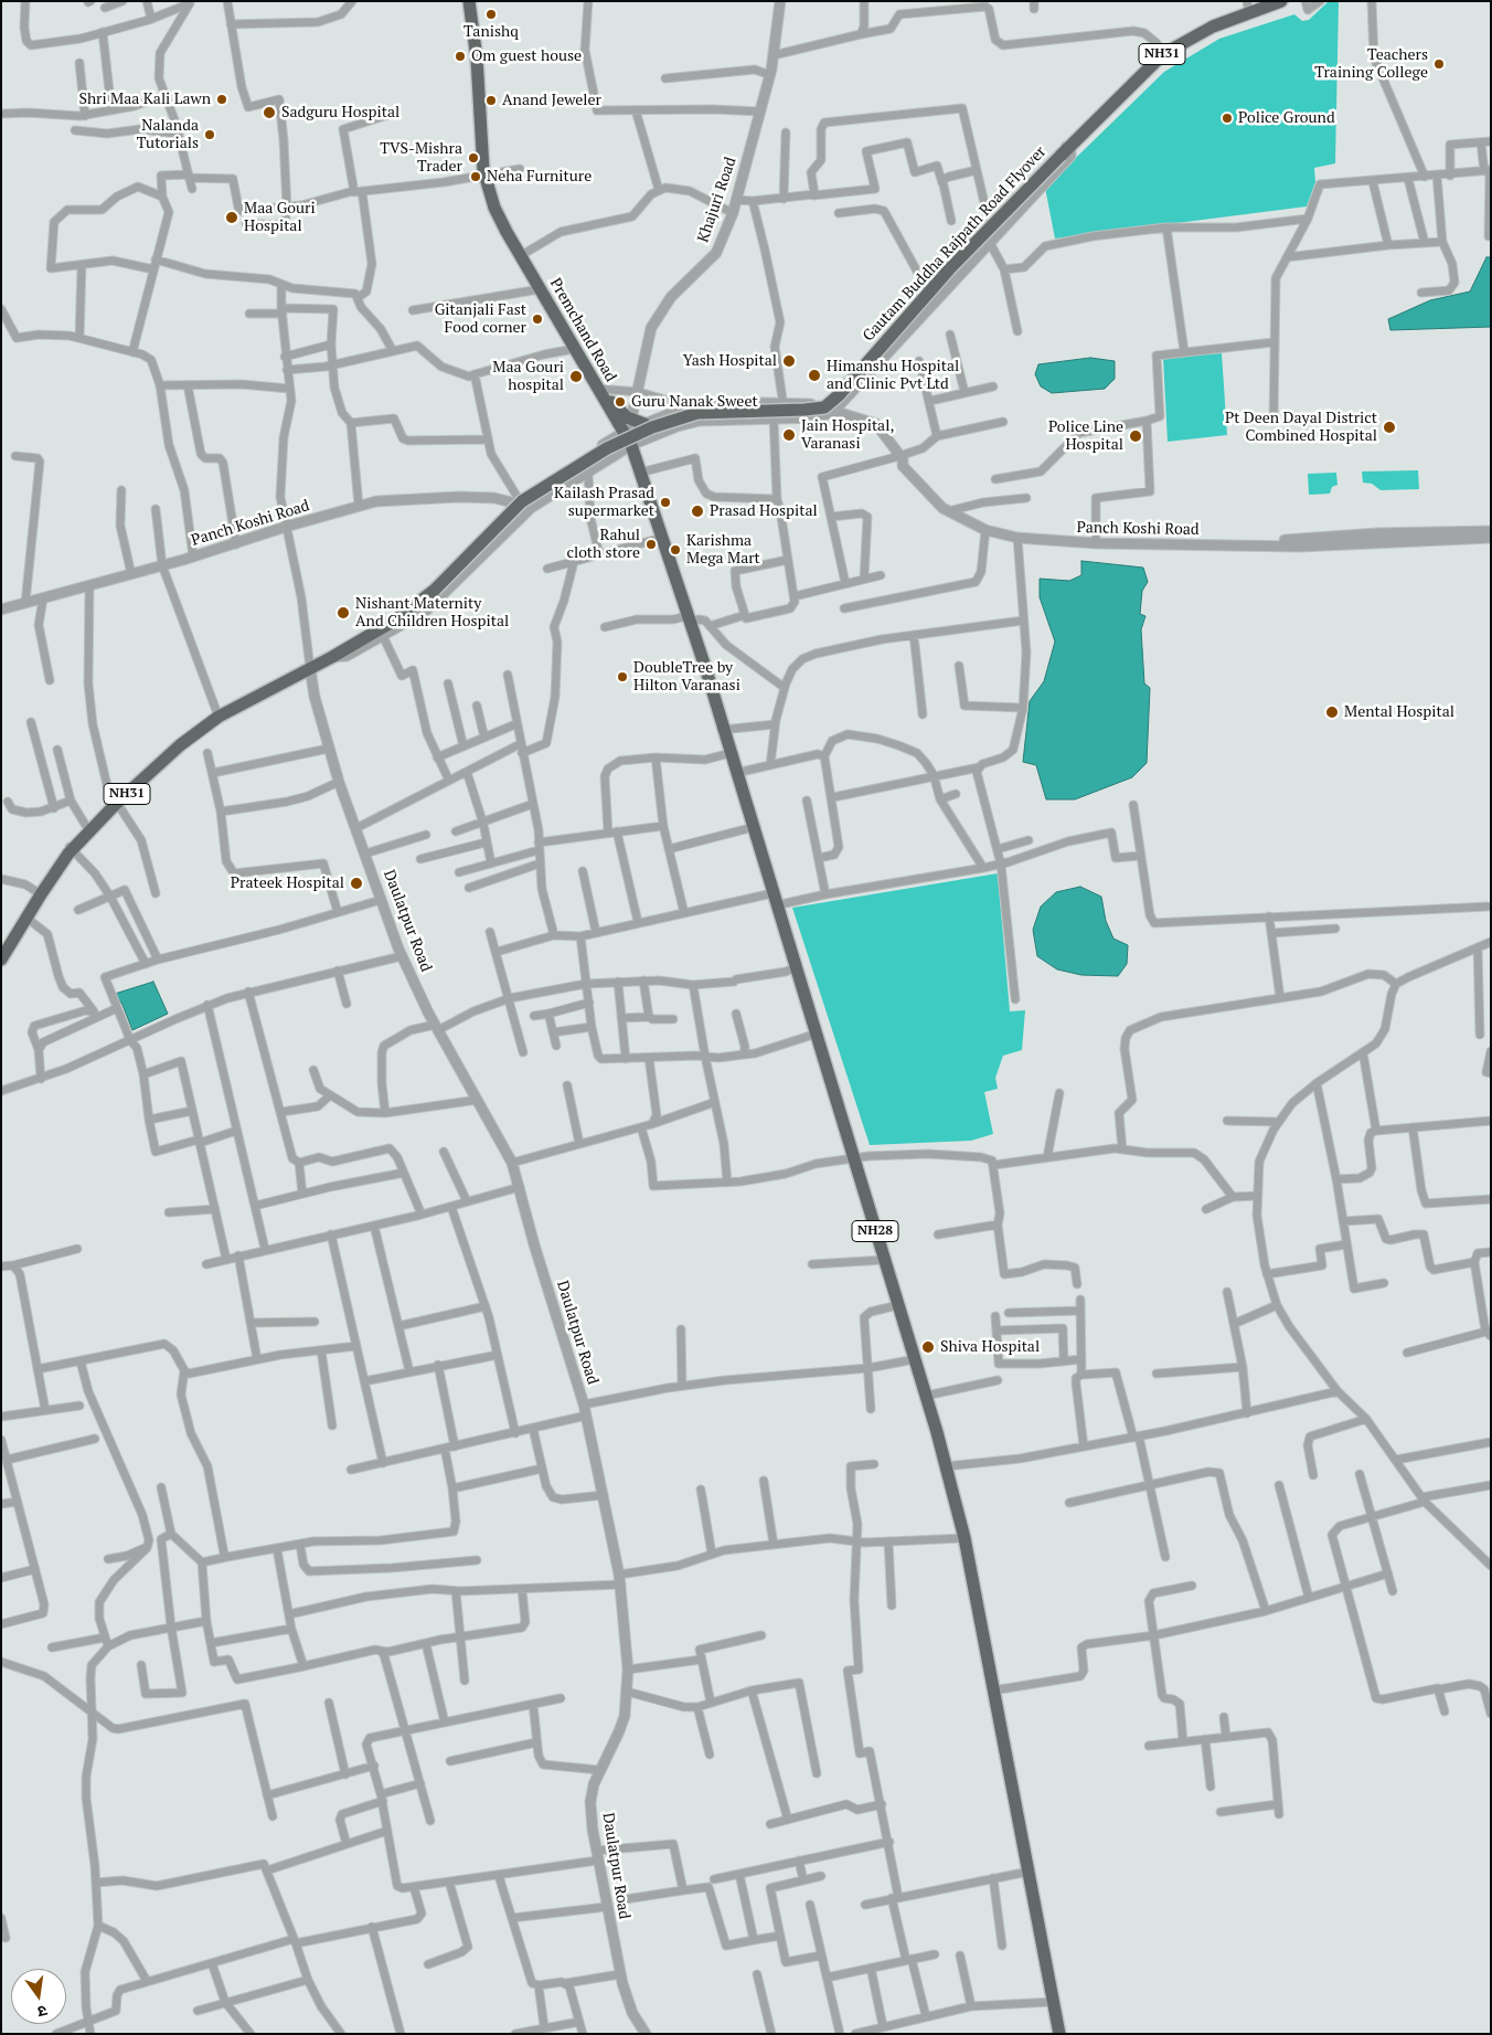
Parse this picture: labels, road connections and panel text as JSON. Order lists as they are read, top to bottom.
{
  "streets": {
    "highway": [
      "NH31",
      "Gautam Buddha Rajpath Road Flyover",
      "Premchand Road",
      "NH28"
    ],
    "street": ["Khajuri Road", "Panch Koshi Road", "Daulatpur Road"]
  },
  "crossings": [
    ["NH31", "Gautam Buddha Rajpath Road Flyover"],
    ["NH31", "Daulatpur Road"],
    ["Premchand Road", "Panch Koshi Road"],
    ["Premchand Road", "NH28"]
  ],
  "places": [
    "Tanishq",
    "Om guest house",
    "Teachers Training College",
    "Shri Maa Kali Lawn",
    "Anand Jeweler",
    "Sadguru Hospital",
    "Police Ground",
    "Nalanda Tutorials",
    "TVS-Mishra Trader",
    "Neha Furniture",
    "Maa Gouri Hospital",
    "Gitanjali Fast Food corner",
    "Yash Hospital",
    "Himanshu Hospital and Clinic Pvt Ltd",
    "Maa Gouri hospital",
    "Guru Nanak Sweet",
    "Pt Deen Dayal District Combined Hospital",
    "Jain Hospital, Varanasi",
    "Police Line Hospital",
    "Kailash Prasad supermarket",
    "Prasad Hospital",
    "Rahul cloth store",
    "Karishma Mega Mart",
    "Nishant Maternity And Children Hospital",
    "DoubleTree by Hilton Varanasi",
    "Mental Hospital",
    "Prateek Hospital",
    "Shiva Hospital"
  ],
  "north": "bottom"
}
